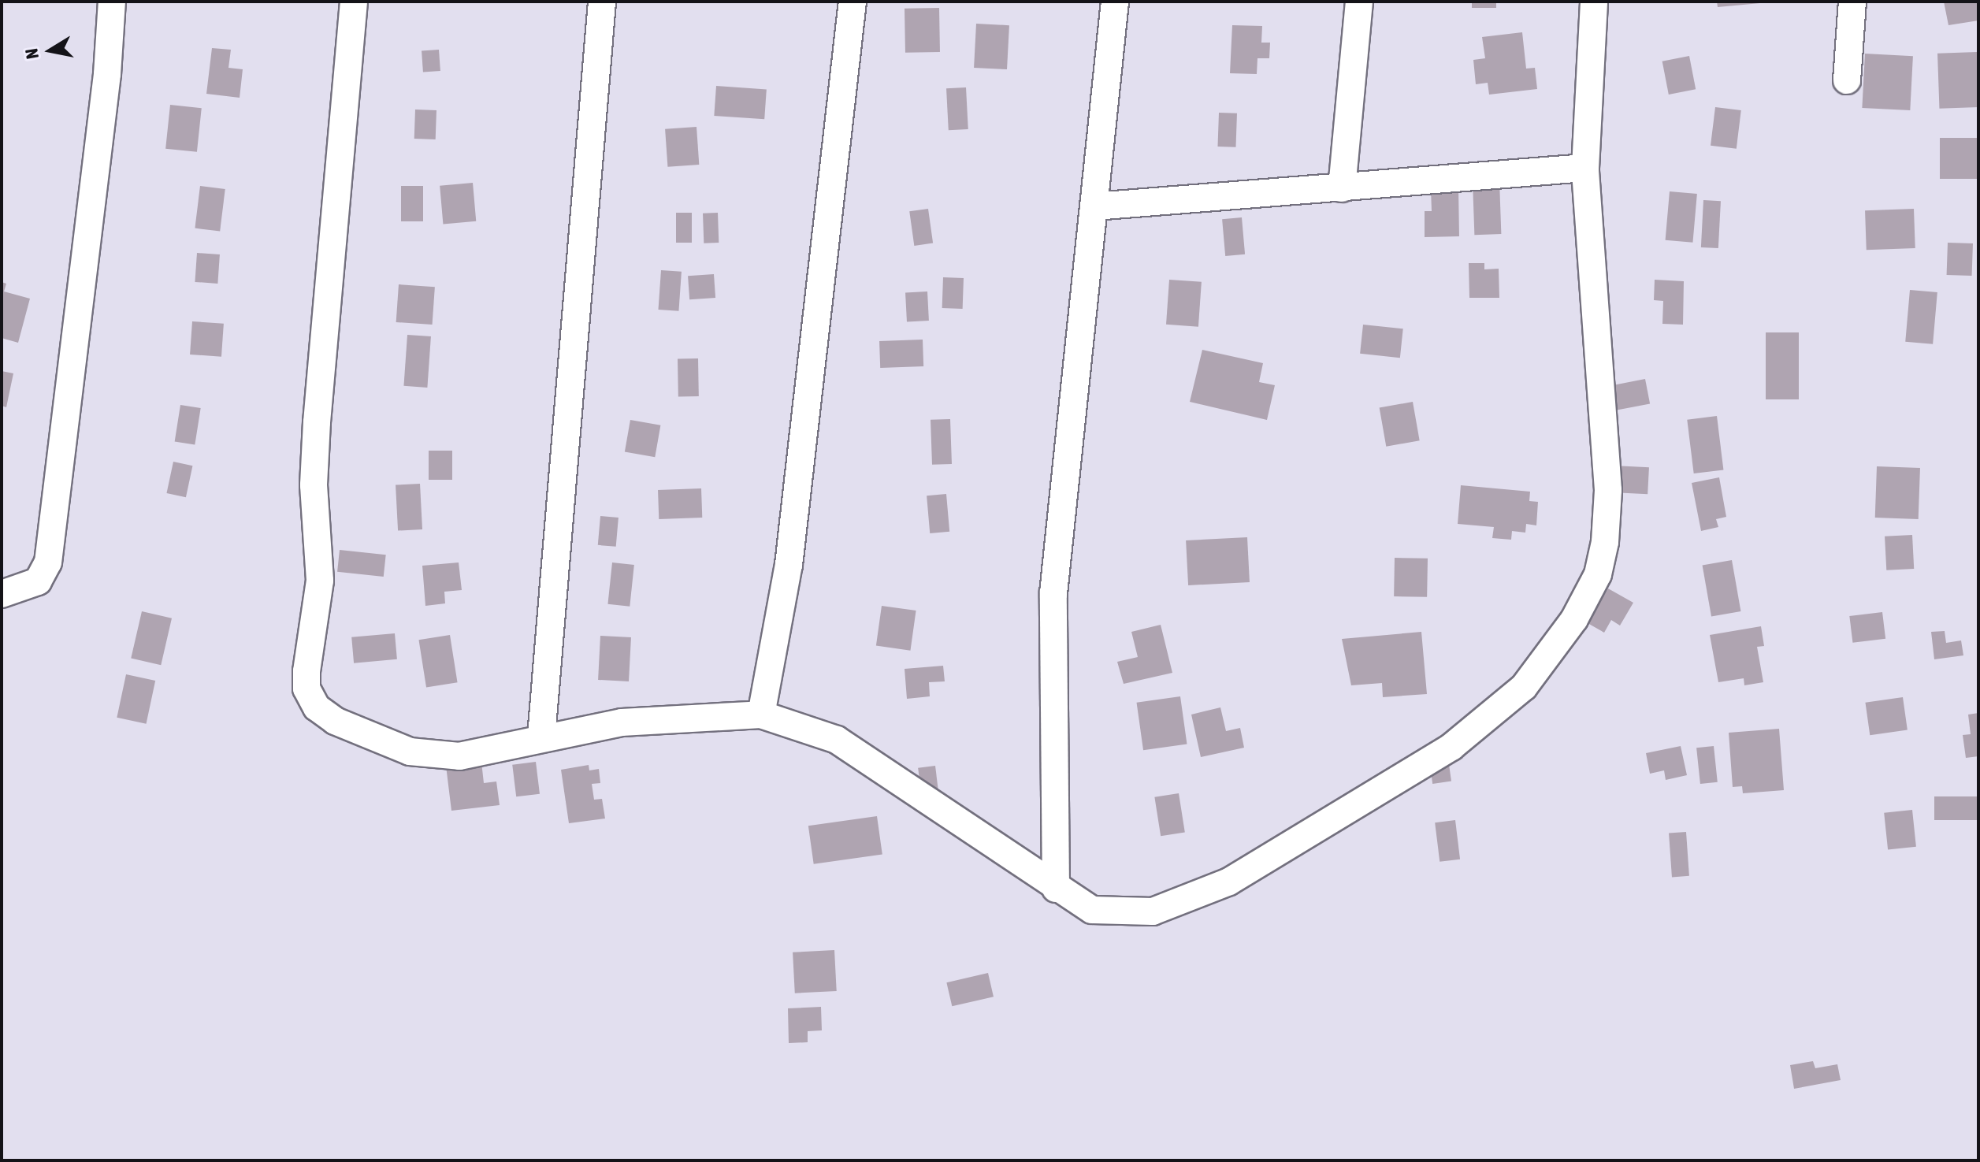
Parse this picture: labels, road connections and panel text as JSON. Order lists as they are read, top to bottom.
{
  "north": "left"
}
